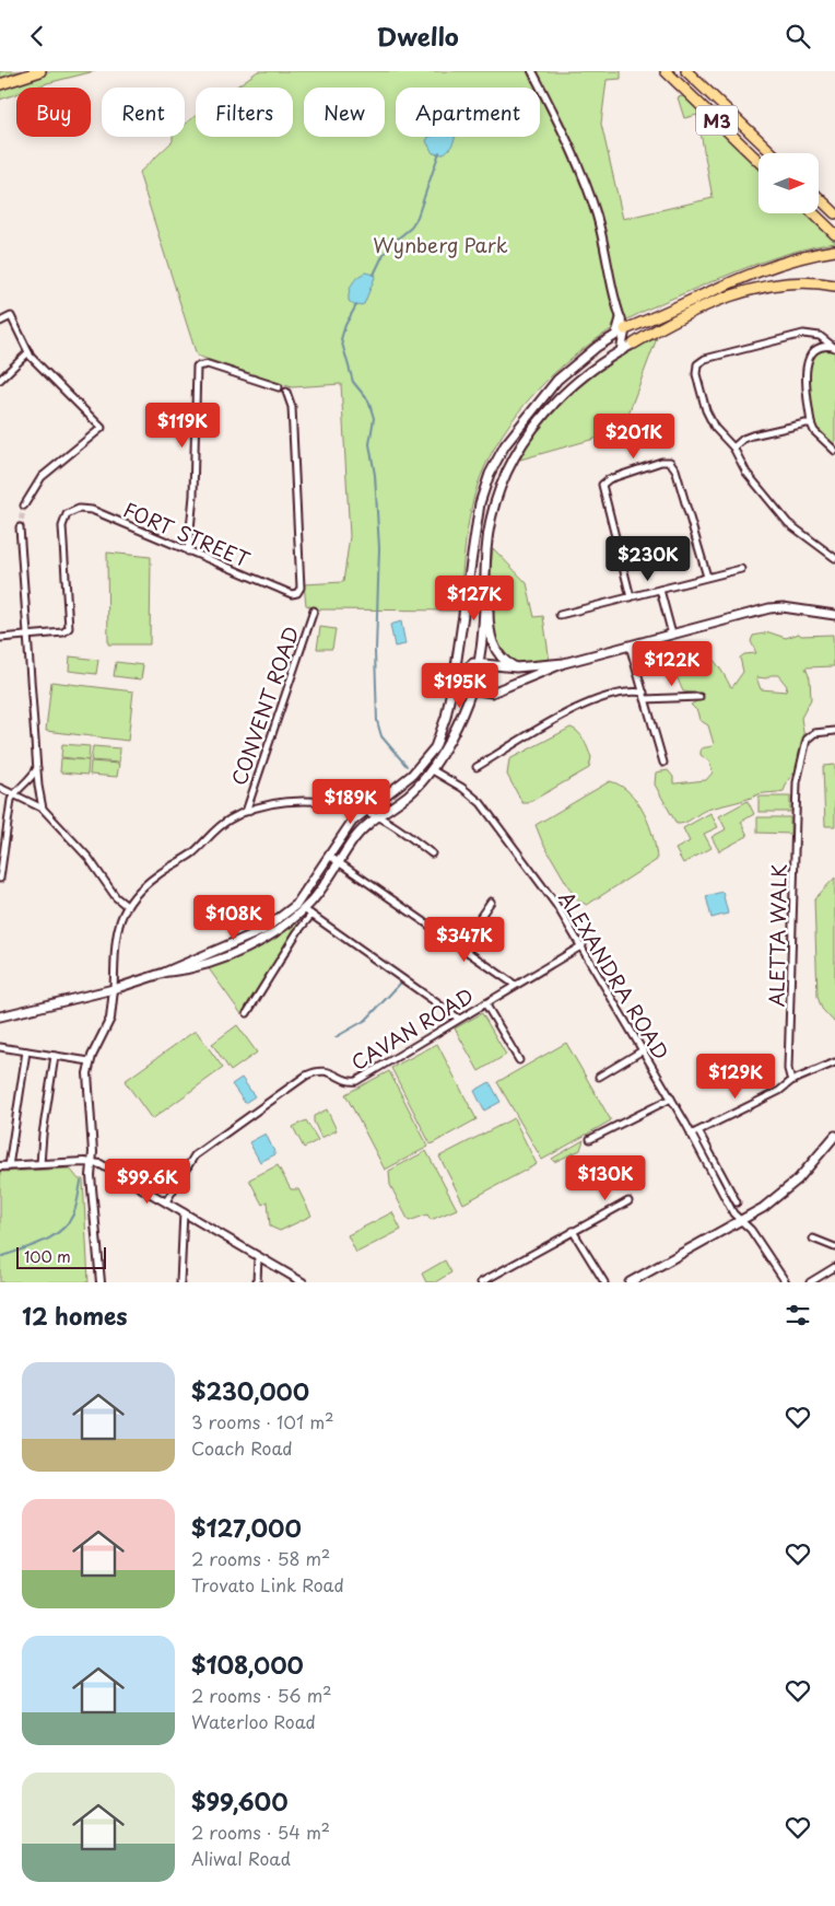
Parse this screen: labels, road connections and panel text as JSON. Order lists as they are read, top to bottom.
{
  "streets": {
    "highway": ["M3"],
    "street": [
      "FORT STREET",
      "CONVENT ROAD",
      "ALETTA WALK",
      "ALEXANDRA ROAD",
      "CAVAN ROAD"
    ]
  },
  "crossings": [
    ["ALEXANDRA ROAD", "CAVAN ROAD"]
  ],
  "parks": ["Wynberg Park"],
  "scale_bar": "100 m",
  "north": "right",
  "page": {
    "header": "Dwello",
    "chip": [
      "Buy",
      "Rent",
      "Filters",
      "New",
      "Apartment"
    ],
    "price": [
      "$119K",
      "$201K",
      "$230K",
      "$127K",
      "$122K",
      "$195K",
      "$189K",
      "$108K",
      "$347K",
      "$129K",
      "$130K",
      "$99.6K"
    ],
    "scale": "100 m",
    "heading": "12 homes",
    "list": [
      {
        "name": "$230,000",
        "note": "3 rooms · 101 m² · Coach Road"
      },
      {
        "name": "$127,000",
        "note": "2 rooms · 58 m² · Trovato Link Road"
      },
      {
        "name": "$108,000",
        "note": "2 rooms · 56 m² · Waterloo Road"
      },
      {
        "name": "$99,600",
        "note": "2 rooms · 54 m² · Aliwal Road"
      }
    ]
  }
}
